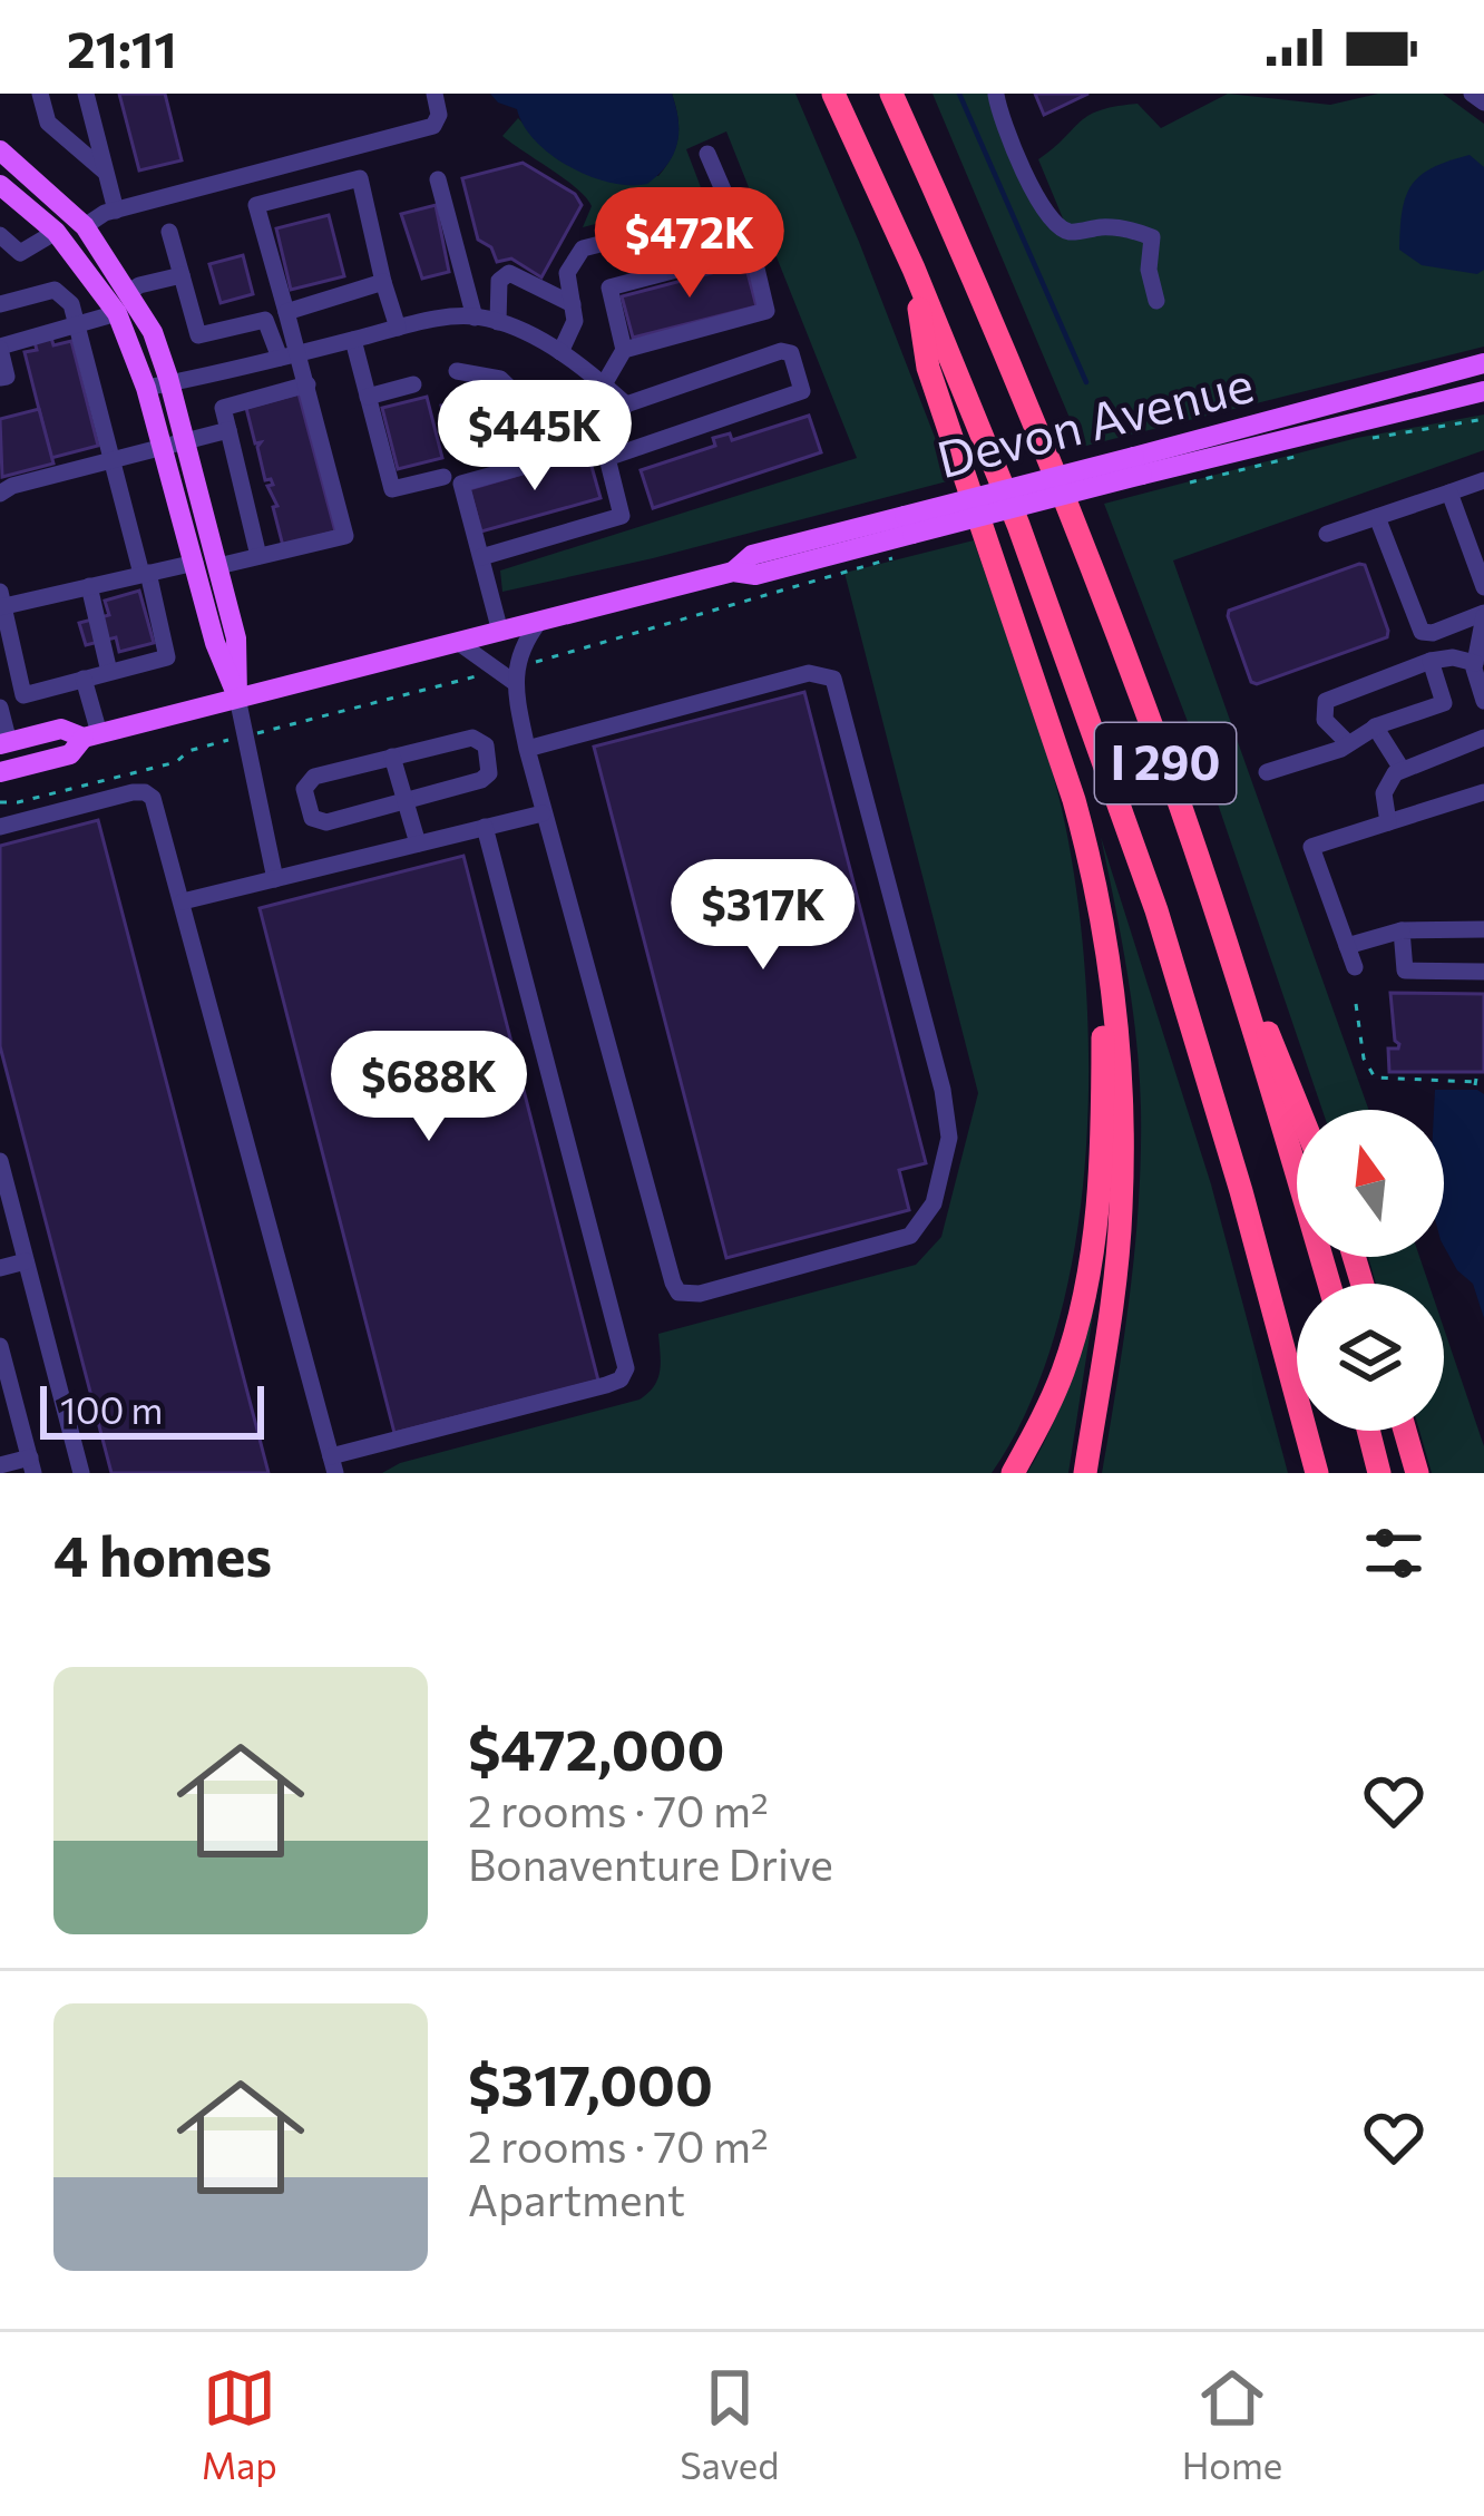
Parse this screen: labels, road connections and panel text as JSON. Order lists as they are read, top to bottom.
{
  "streets": {
    "highway": ["I 290"],
    "main road": ["Devon Avenue"]
  },
  "scale_bar": "100 m",
  "north": "top",
  "page": {
    "status": "21:11",
    "price": [
      "$472K",
      "$445K",
      "$317K",
      "$688K"
    ],
    "scale": "100 m",
    "heading": "4 homes",
    "list": [
      {
        "name": "$472,000",
        "note": "2 rooms · 70 m² · Bonaventure Drive"
      },
      {
        "name": "$317,000",
        "note": "2 rooms · 70 m² · Apartment"
      }
    ],
    "tabs": ["Map", "Saved", "Home"]
  }
}
